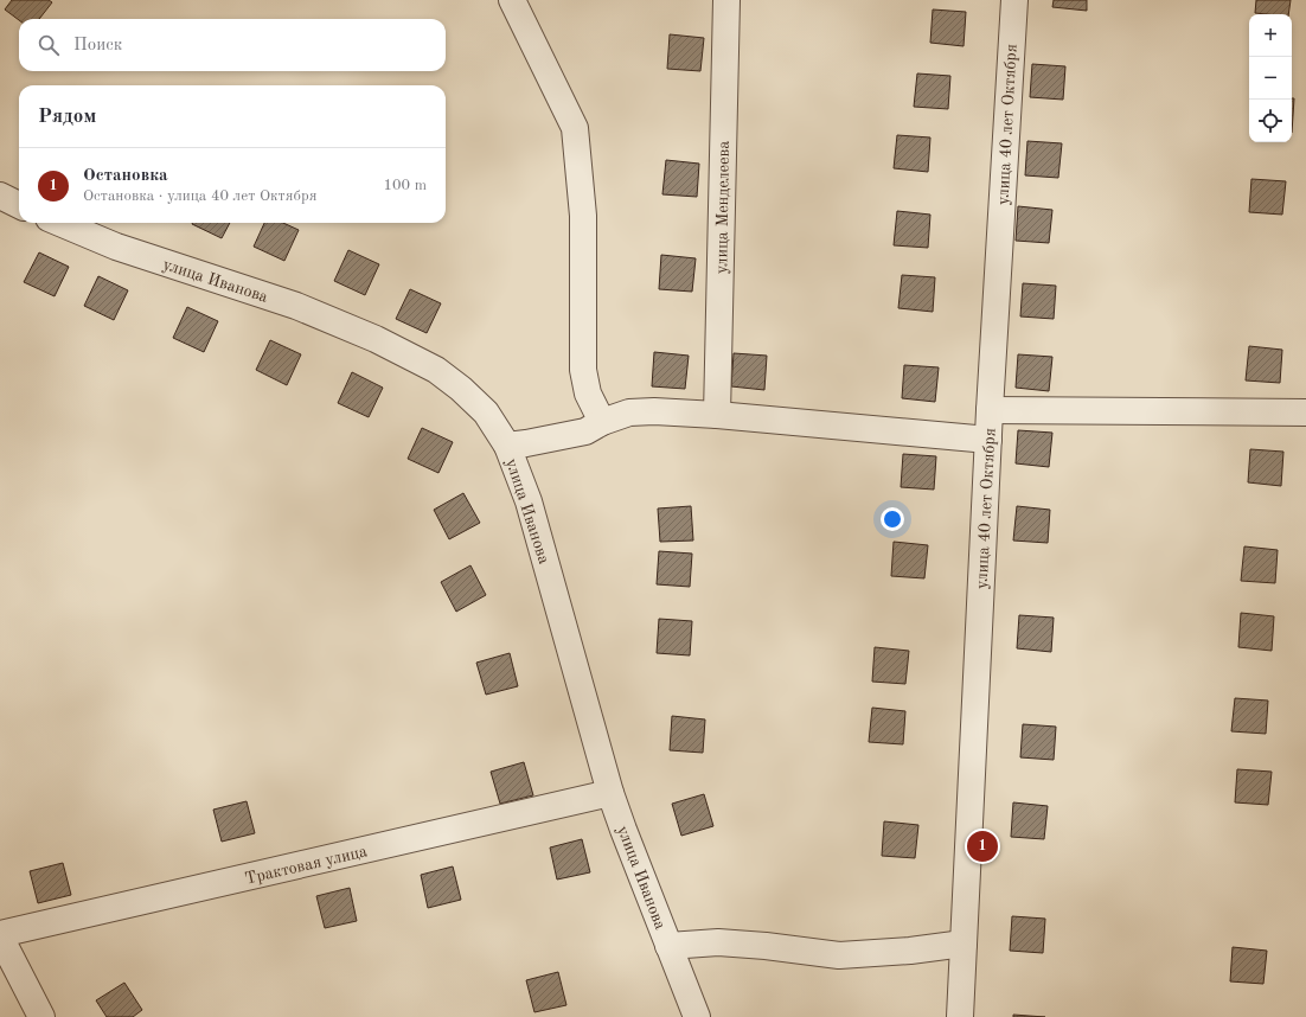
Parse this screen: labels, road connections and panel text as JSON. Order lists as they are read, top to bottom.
{
  "streets": {
    "street": [
      "улица 40 лет Октября",
      "улица Менделеева",
      "улица Иванова",
      "Трактовая улица"
    ]
  },
  "crossings": [
    ["улица Иванова", "Трактовая улица"]
  ],
  "page": {
    "map_buttons": ["+", "−"],
    "search": "Поиск",
    "heading": "Рядом",
    "list": [
      {
        "mark": "1",
        "name": "Остановка",
        "note": "Остановка · улица 40 лет Октября",
        "value": "100 m"
      }
    ],
    "pins": "1"
  }
}
